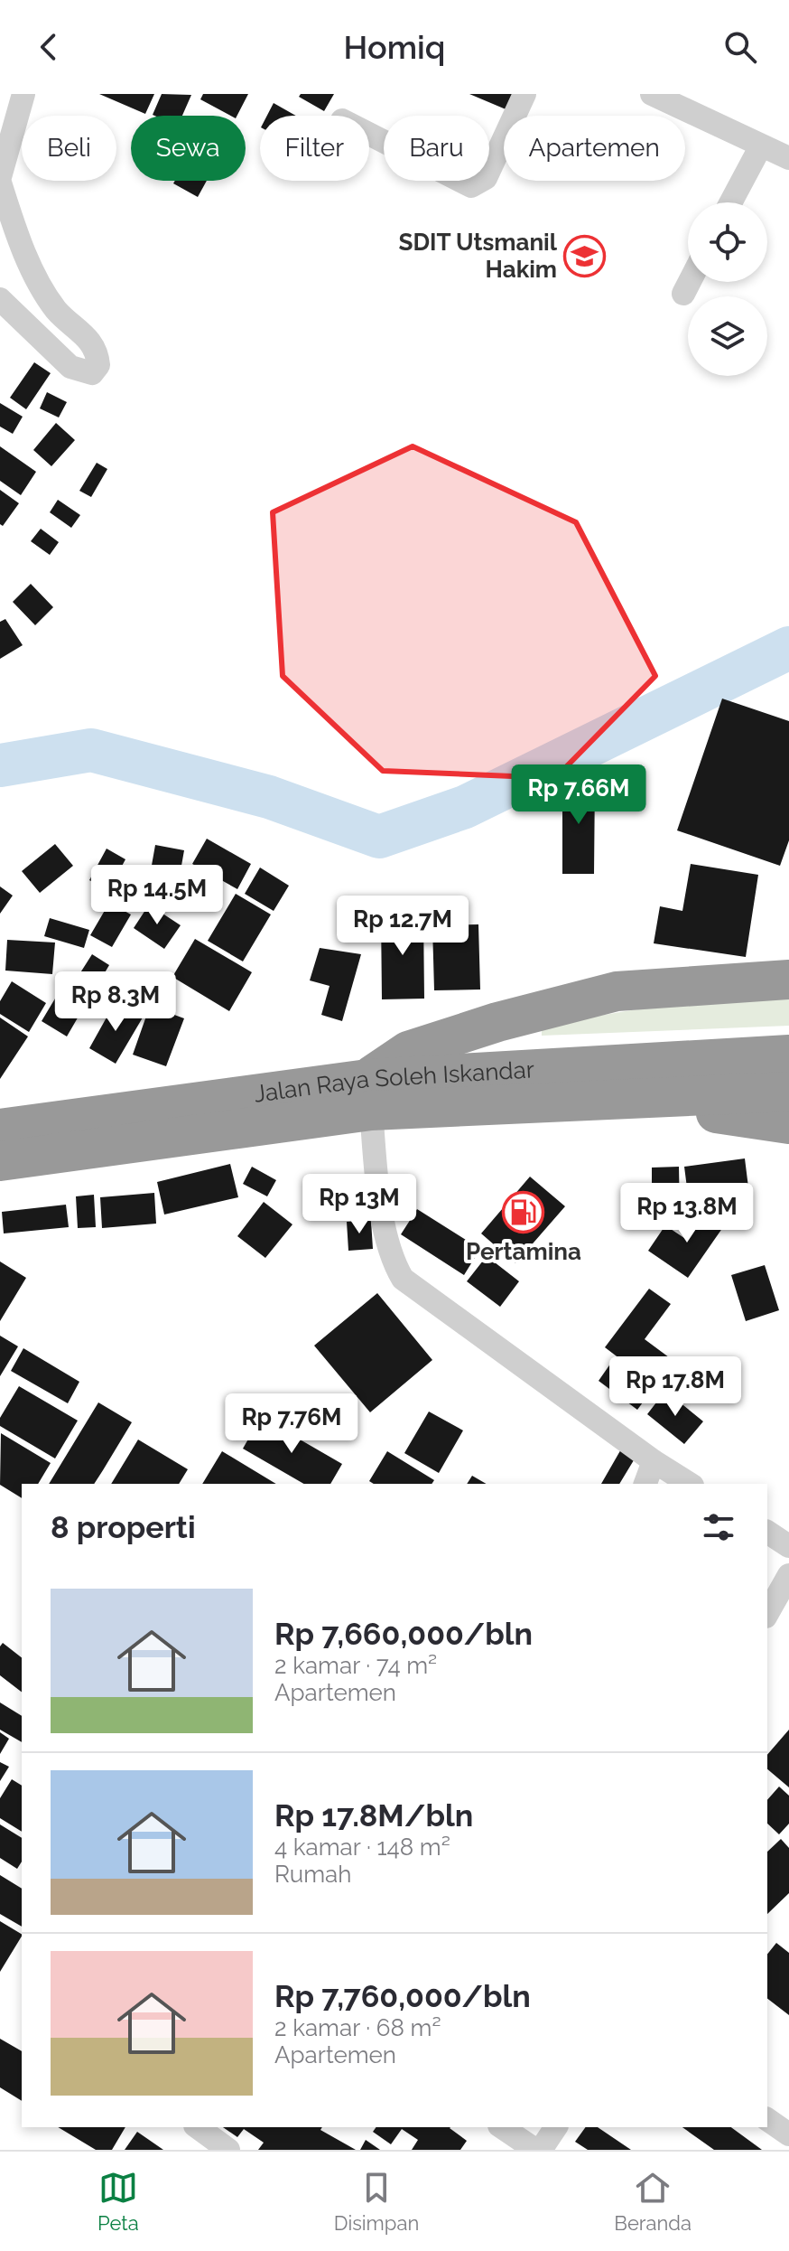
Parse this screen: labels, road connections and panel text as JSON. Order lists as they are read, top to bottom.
{
  "streets": {
    "highway": ["Jalan Raya Soleh Iskandar"]
  },
  "places": {
    "school or university": ["SDIT Utsmanil Hakim"],
    "fuel station": ["Pertamina"]
  },
  "page": {
    "header": "Homiq",
    "chip": [
      "Beli",
      "Sewa",
      "Filter",
      "Baru",
      "Apartemen"
    ],
    "price": [
      "Rp 7.66M",
      "Rp 14.5M",
      "Rp 12.7M",
      "Rp 8.3M",
      "Rp 13M",
      "Rp 13.8M",
      "Rp 17.8M",
      "Rp 7.76M"
    ],
    "heading": "8 properti",
    "list": [
      {
        "name": "Rp 7,660,000/bln",
        "note": "2 kamar · 74 m² · Apartemen"
      },
      {
        "name": "Rp 17.8M/bln",
        "note": "4 kamar · 148 m² · Rumah"
      },
      {
        "name": "Rp 7,760,000/bln",
        "note": "2 kamar · 68 m² · Apartemen"
      }
    ],
    "tabs": ["Peta", "Disimpan", "Beranda"]
  }
}
